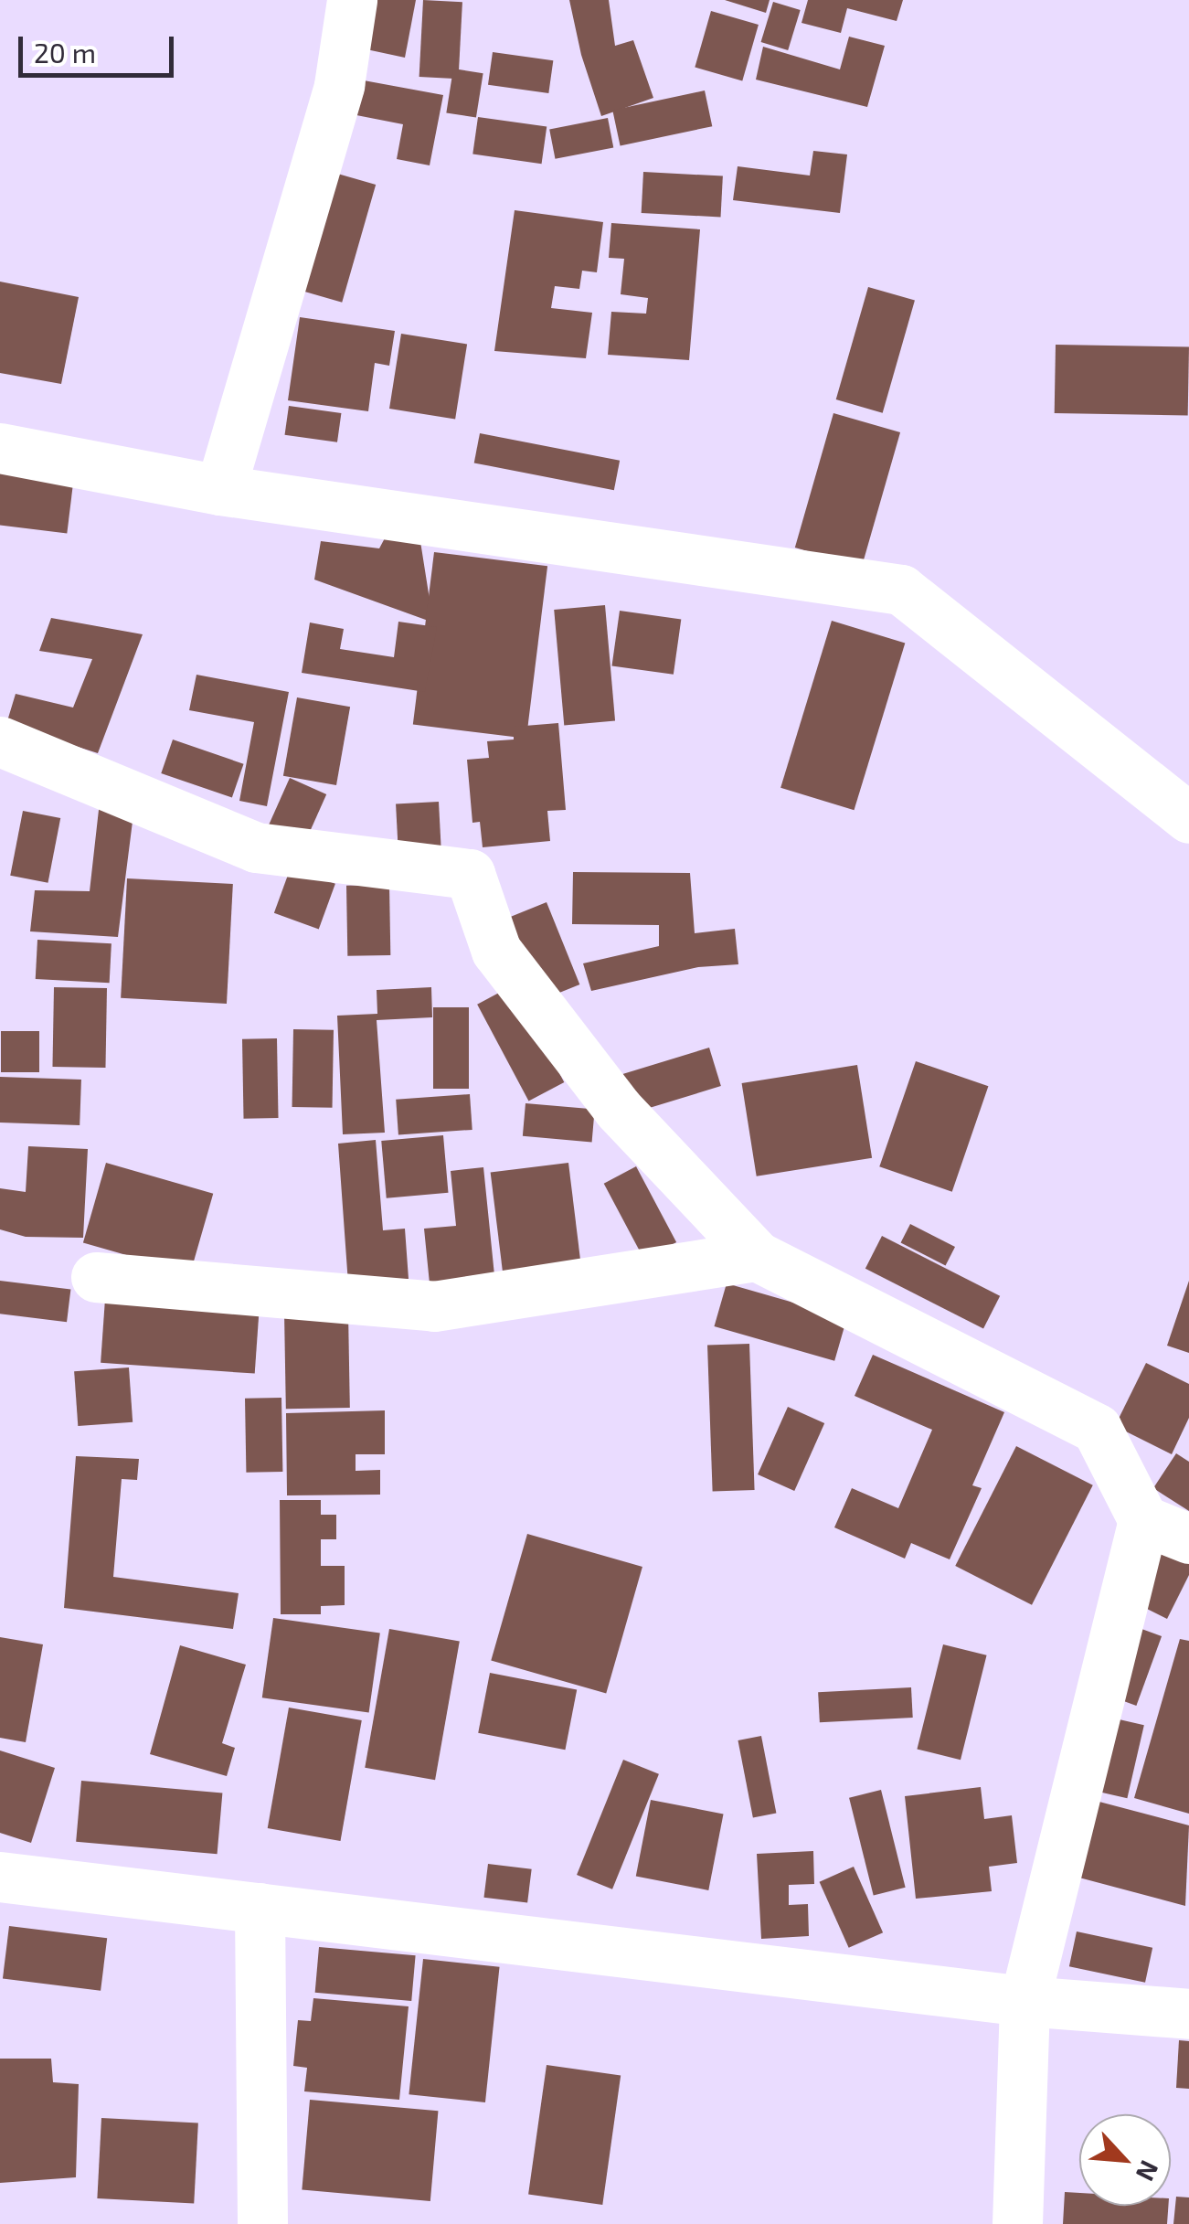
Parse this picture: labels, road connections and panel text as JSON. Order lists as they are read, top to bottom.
{
  "scale_bar": "20 m",
  "north": "bottom right"
}
